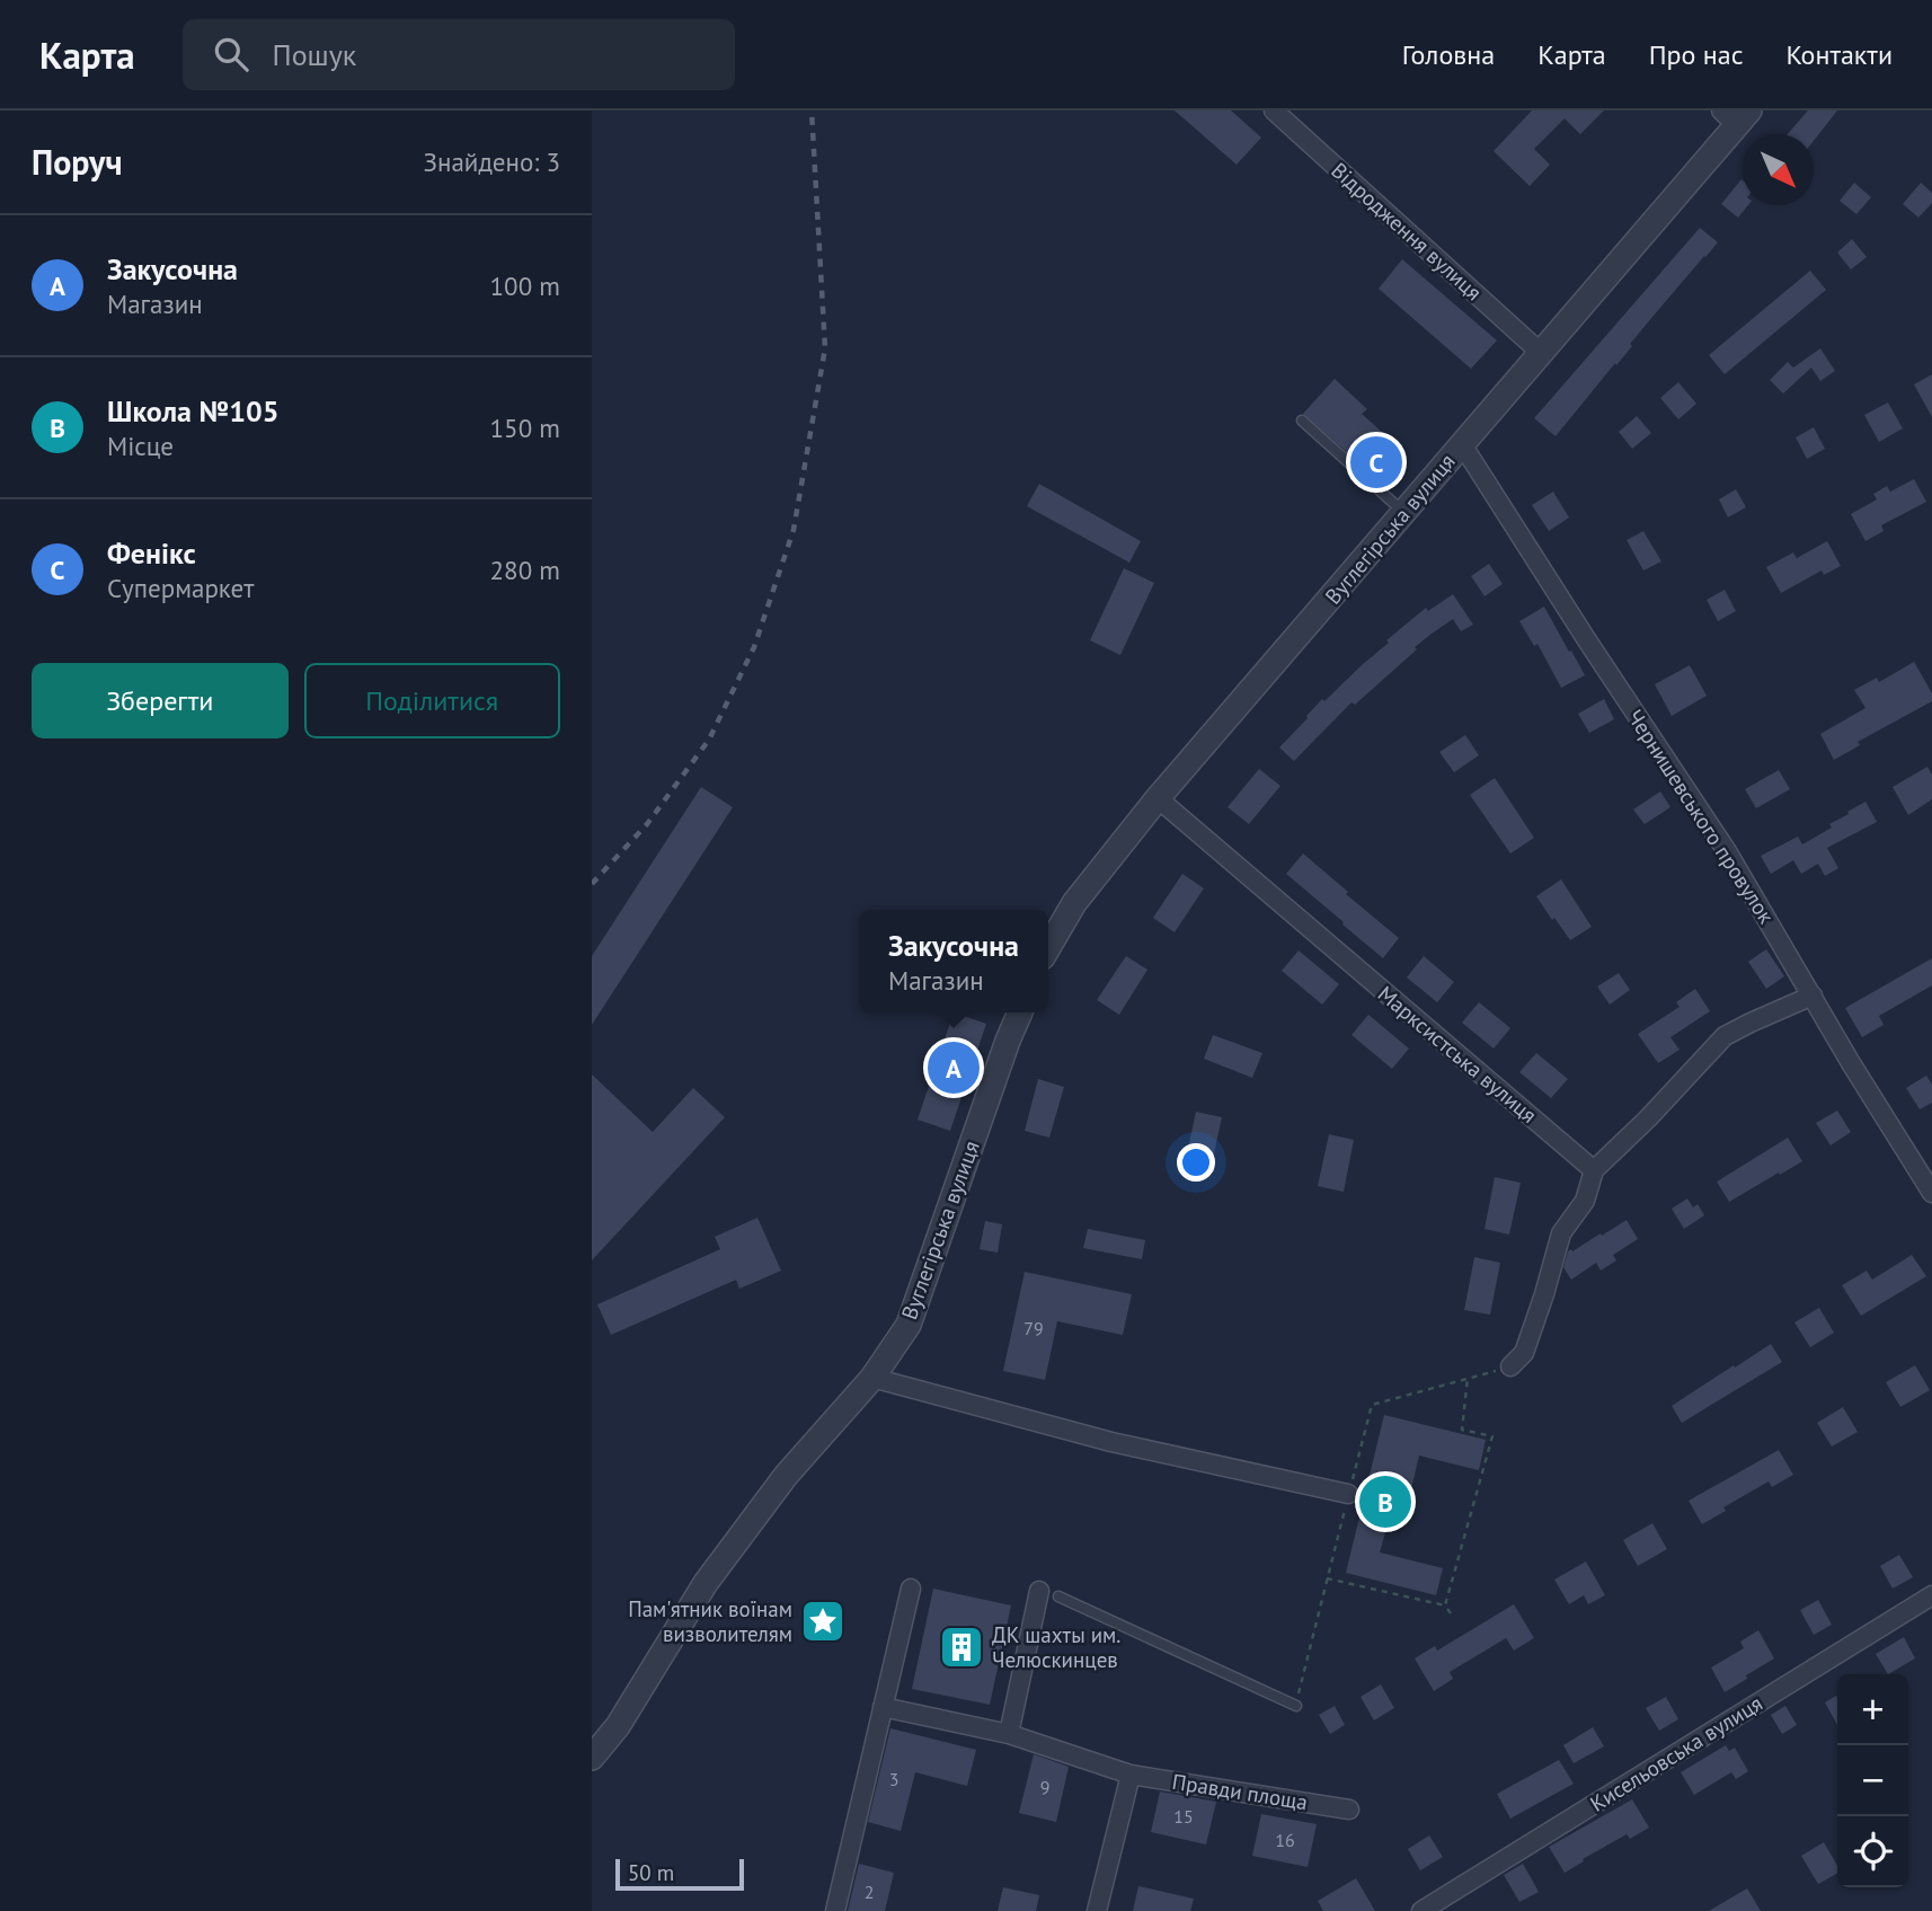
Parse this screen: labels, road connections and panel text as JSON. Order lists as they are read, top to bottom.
{
  "streets": {
    "street": [
      "Відродження вулиця",
      "Вуглегірська вулиця",
      "Чернишевського провулок",
      "Марксистська вулиця",
      "Кисельовська вулиця",
      "Правди площа"
    ]
  },
  "crossings": [
    ["Відродження вулиця", "Вуглегірська вулиця"],
    ["Вуглегірська вулиця", "Чернишевського провулок"],
    ["Вуглегірська вулиця", "Марксистська вулиця"]
  ],
  "places": {
    "place": ["Пам'ятник воїнам визволителям"],
    "building": ["ДК шахты им. Челюскинцев"]
  },
  "house_numbers": [
    "79",
    "3",
    "9",
    "15",
    "16",
    "2"
  ],
  "scale_bar": "50 m",
  "north": "bottom right",
  "page": {
    "header": "Карта",
    "search": "Пошук",
    "nav": [
      "Головна",
      "Карта",
      "Про нас",
      "Контакти"
    ],
    "heading": ["Поруч", "Знайдено: 3"],
    "list": [
      {
        "mark": "A",
        "name": "Закусочна",
        "note": "Магазин",
        "value": "100 m"
      },
      {
        "mark": "B",
        "name": "Школа №105",
        "note": "Місце",
        "value": "150 m"
      },
      {
        "mark": "C",
        "name": "Фенікс",
        "note": "Супермаркет",
        "value": "280 m"
      }
    ],
    "pins": ["C", "A", "B"],
    "buttons": ["Зберегти", "Поділитися"],
    "popup": ["Закусочна", "Магазин"],
    "map_buttons": ["+", "−"],
    "scale": "50 m"
  }
}
